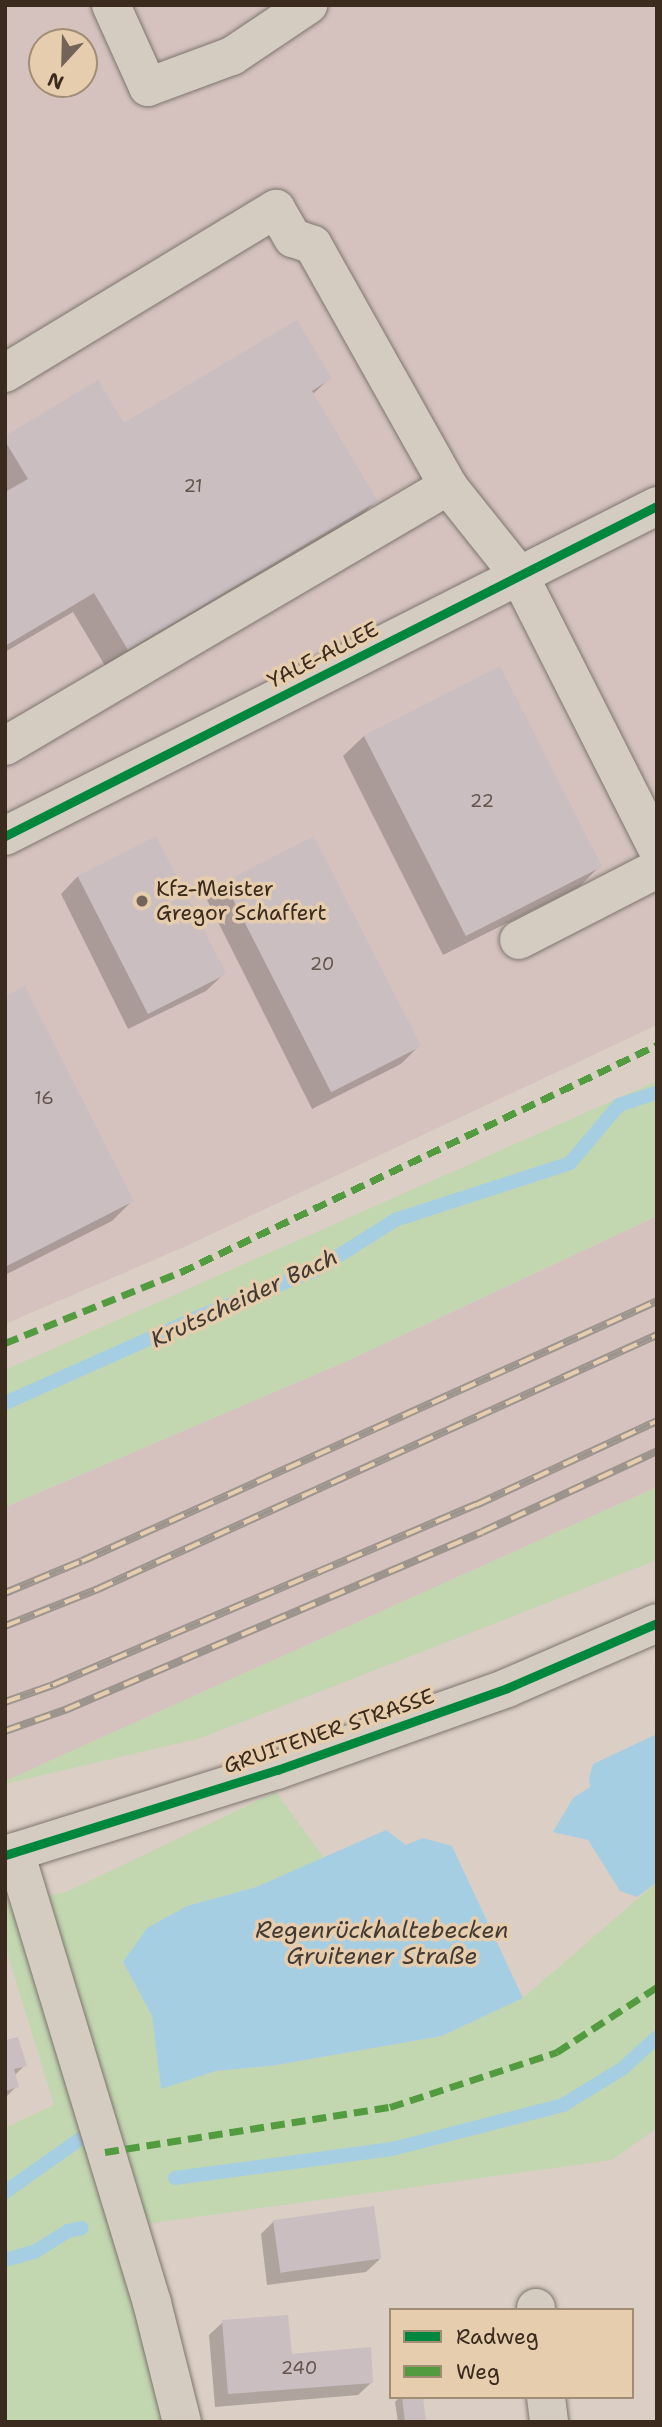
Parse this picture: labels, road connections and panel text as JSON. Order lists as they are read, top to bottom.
{
  "streets": {
    "street": ["YALE-ALLEE", "GRUITENER STRASSE"]
  },
  "water": ["Krutscheider Bach", "Regenrückhaltebecken Gruitener Straße"],
  "places": ["Kfz-Meister Gregor Schaffert"],
  "house_numbers": [
    "21",
    "22",
    "20",
    "16",
    "240"
  ],
  "legend": ["Radweg", "Weg"],
  "north": "bottom"
}
